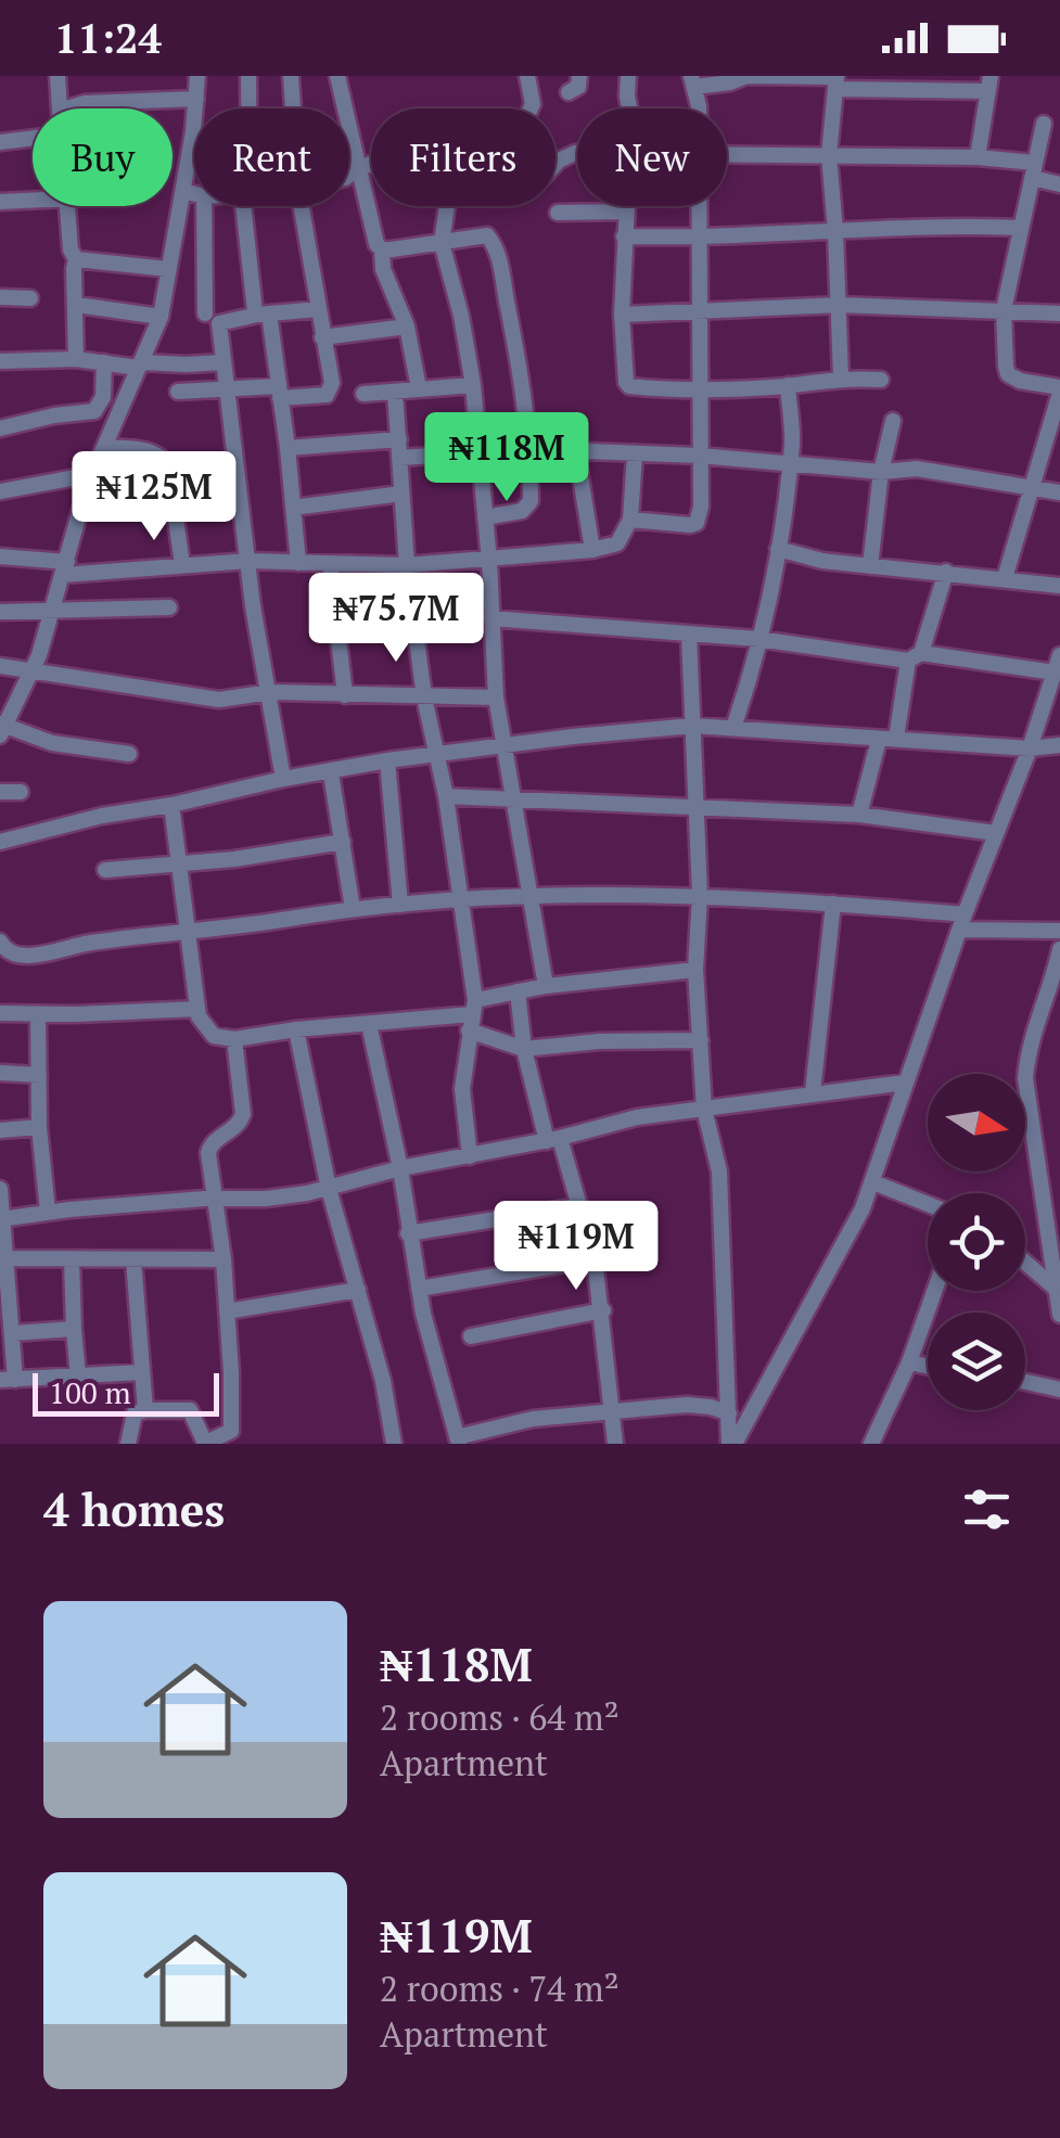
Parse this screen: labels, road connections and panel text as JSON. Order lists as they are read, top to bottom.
{
  "scale_bar": "100 m",
  "north": "right",
  "page": {
    "status": "11:24",
    "chip": [
      "Buy",
      "Rent",
      "Filters",
      "New"
    ],
    "price": [
      "₦118M",
      "₦125M",
      "₦75.7M",
      "₦119M"
    ],
    "scale": "100 m",
    "heading": "4 homes",
    "list": [
      {
        "name": "₦118M",
        "note": "2 rooms · 64 m² · Apartment"
      },
      {
        "name": "₦119M",
        "note": "2 rooms · 74 m² · Apartment"
      }
    ]
  }
}
